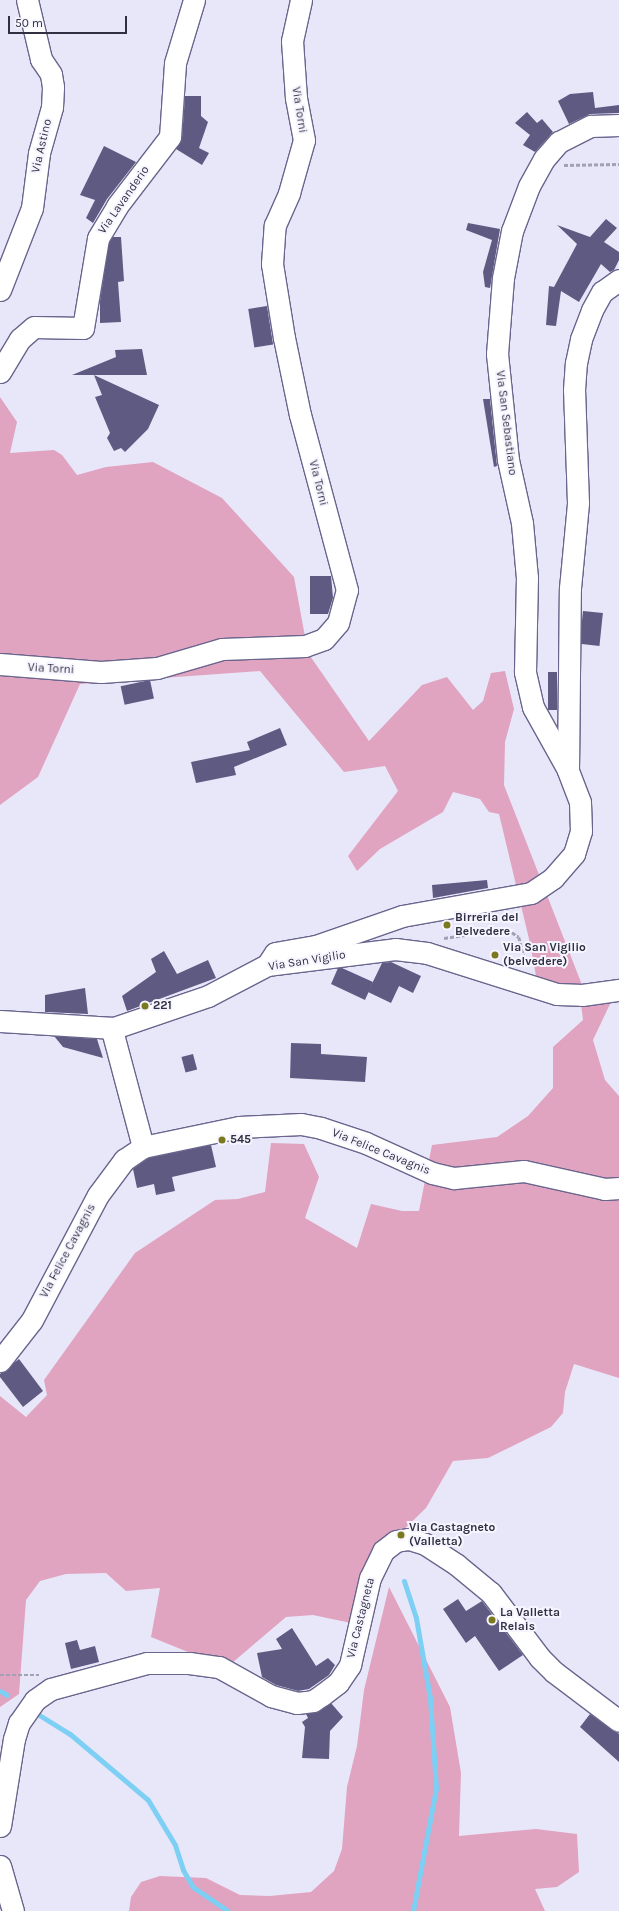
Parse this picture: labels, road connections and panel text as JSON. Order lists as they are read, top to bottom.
{
  "streets": {
    "street": [
      "Via Torni",
      "Via Astino",
      "Via Lavanderio",
      "Via San Sebastiano",
      "Via San Vigilio",
      "Via Felice Cavagnis",
      "Via Castagneta"
    ]
  },
  "crossings": [
    ["Via San Sebastiano", "Via San Vigilio"]
  ],
  "places": [
    "Birreria del Belvedere",
    "Via San Vigilio (belvedere)",
    "221",
    "545",
    "Via Castagneto (Valletta)",
    "La Valletta Relais"
  ],
  "scale_bar": "50 m"
}
